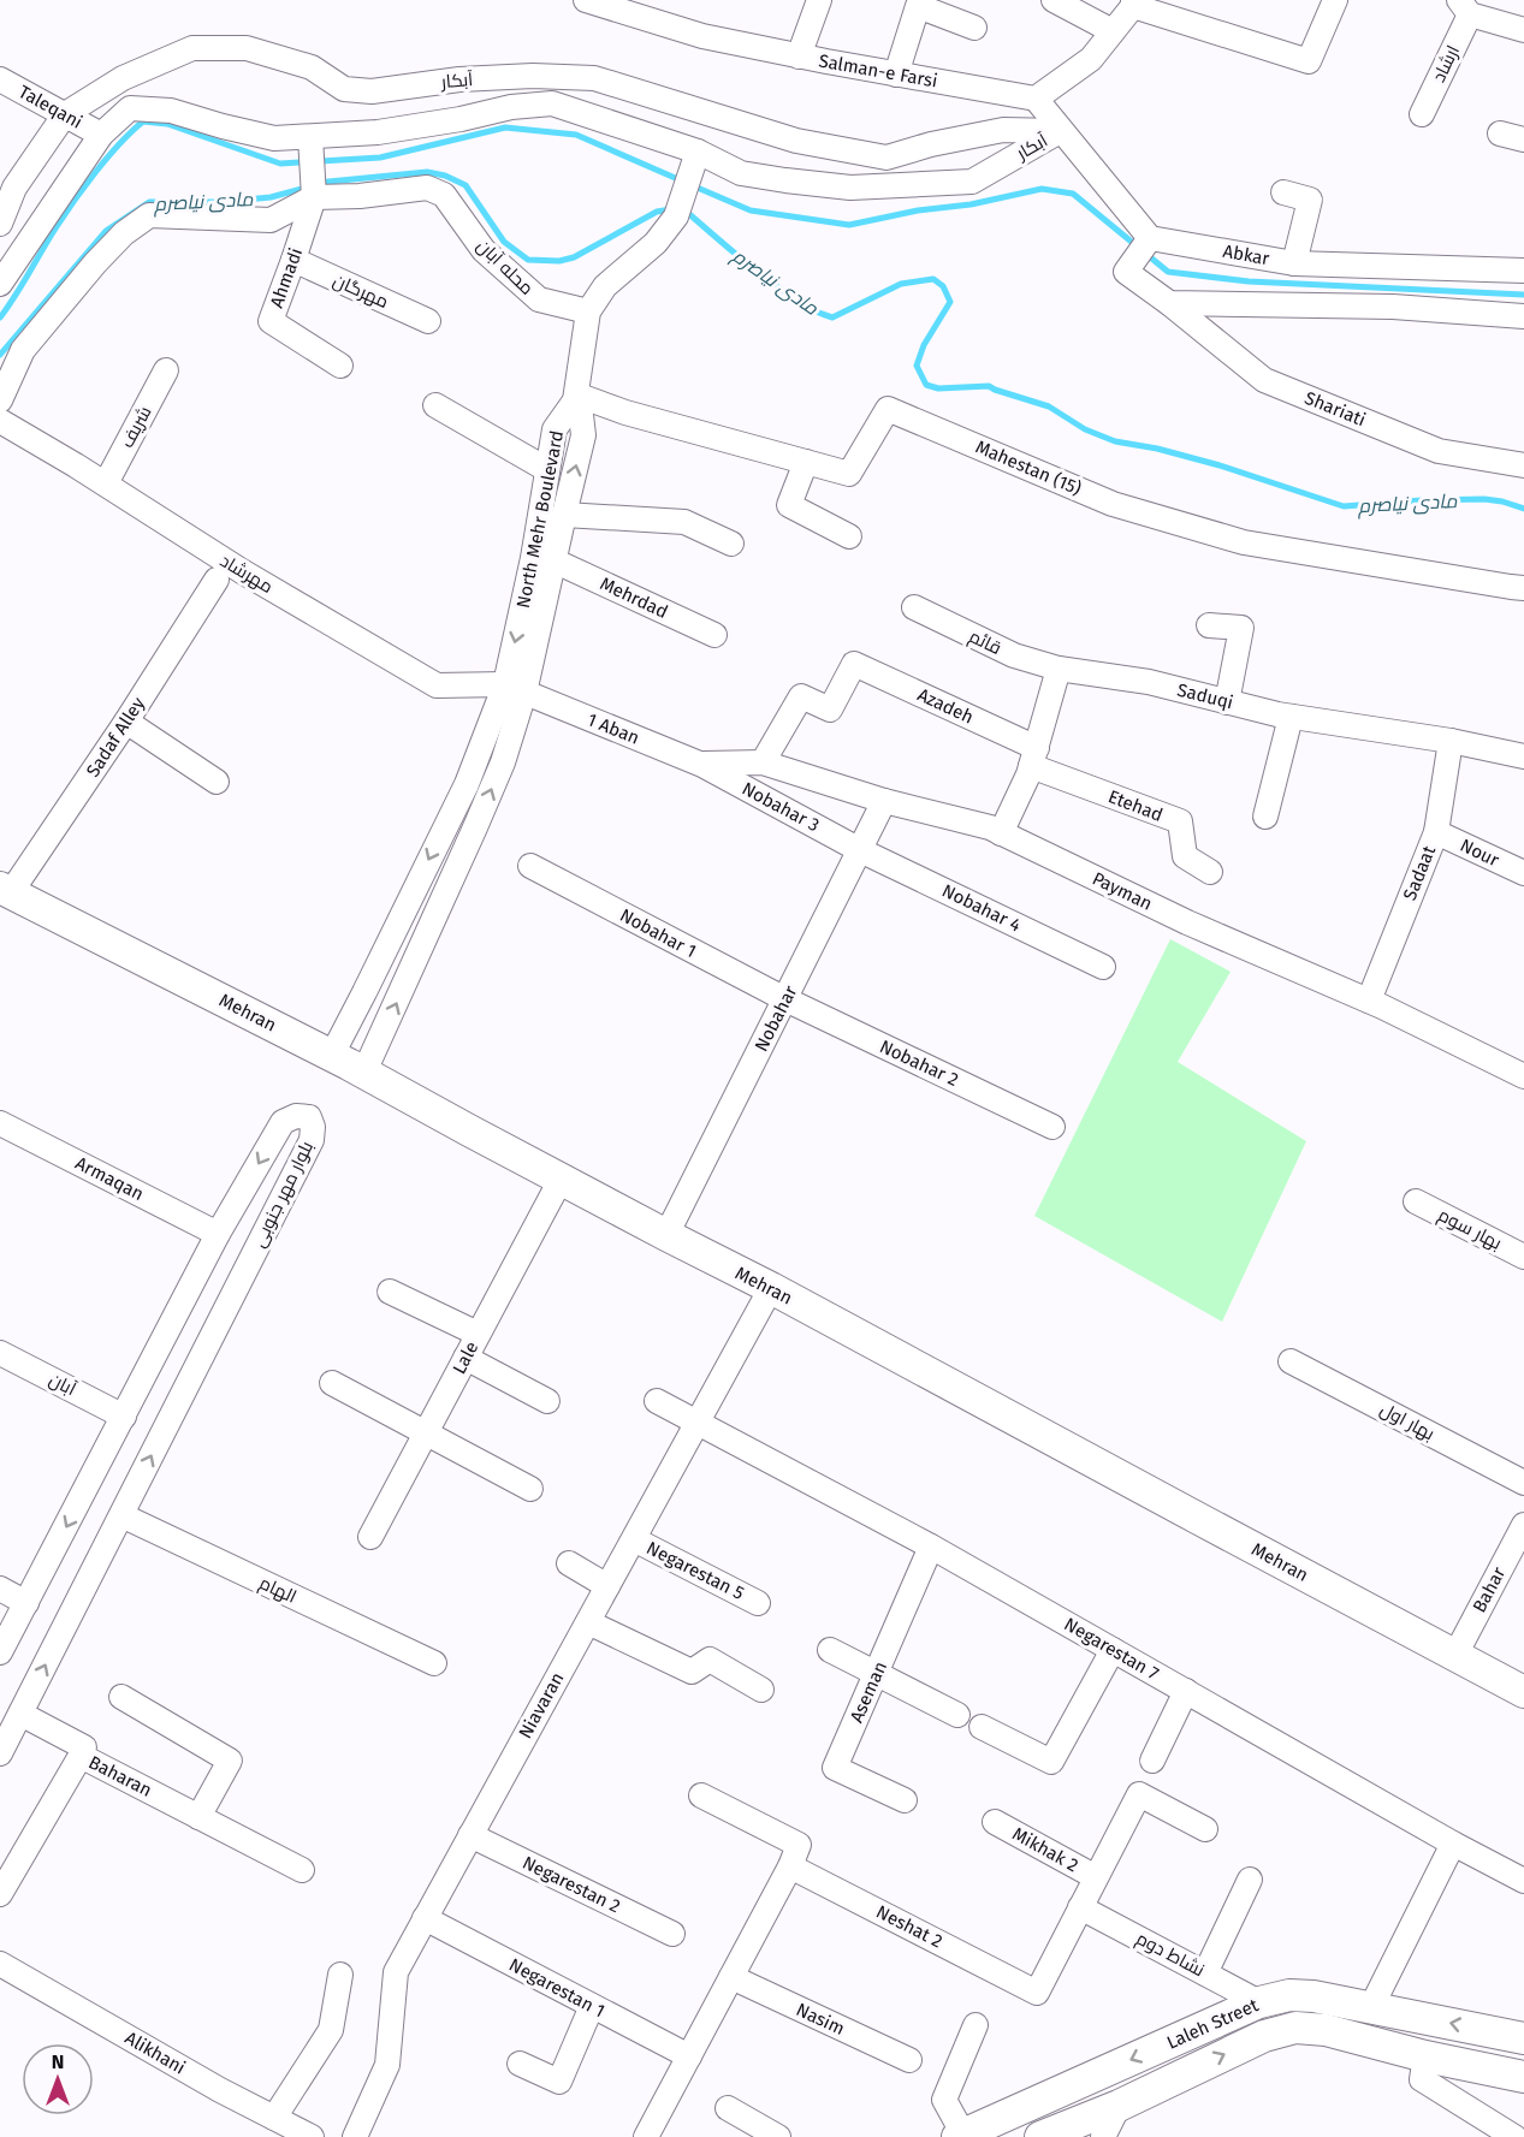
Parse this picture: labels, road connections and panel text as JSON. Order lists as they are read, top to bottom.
{
  "streets": {
    "main road": ["Mehran", "Laleh Street"],
    "street": [
      "ارشاد",
      "Salman-e Farsi",
      "آبکار",
      "Taleqani",
      "Abkar",
      "محله آبان",
      "Ahmadi",
      "مهرگان",
      "Shariati",
      "شریف",
      "Mahestan (15)",
      "North Mehr Boulevard",
      "مهرشاد",
      "Mehrdad",
      "قائم",
      "Saduqi",
      "Azadeh",
      "1 Aban",
      "Sadaf Alley",
      "Etehad",
      "Nobahar 3",
      "Nour",
      "Sadaat",
      "Payman",
      "Nobahar 4",
      "Nobahar 1",
      "Nobahar",
      "Nobahar 2",
      "Armaqan",
      "بلوار مهر جنوبی",
      "بهار سوم",
      "Lale",
      "آبان",
      "بهار اول",
      "Negarestan 5",
      "الهام",
      "Bahar",
      "Negarestan 7",
      "Aseman",
      "Niavaran",
      "Baharan",
      "Mikhak 2",
      "Negarestan 2",
      "Neshat 2",
      "نشاط دوم",
      "Negarestan 1",
      "Nasim",
      "Alikhani"
    ]
  },
  "crossings": [
    ["آبکار", "Taleqani"],
    ["محله آبان", "Ahmadi"],
    ["Ahmadi", "مهرگان"],
    ["شریف", "مهرشاد"],
    ["Mahestan (15)", "North Mehr Boulevard"],
    ["North Mehr Boulevard", "مهرشاد"],
    ["North Mehr Boulevard", "Mehrdad"],
    ["North Mehr Boulevard", "1 Aban"],
    ["North Mehr Boulevard", "Mehran"],
    ["مهرشاد", "1 Aban"],
    ["قائم", "Saduqi"],
    ["Saduqi", "Sadaat"],
    ["Azadeh", "Etehad"],
    ["Azadeh", "Payman"],
    ["1 Aban", "Nobahar 3"],
    ["1 Aban", "Payman"],
    ["Sadaf Alley", "Mehran"],
    ["Nobahar 3", "Payman"],
    ["Nobahar 3", "Nobahar 4"],
    ["Nobahar 3", "Nobahar"],
    ["Nour", "Sadaat"],
    ["Sadaat", "Payman"],
    ["Payman", "Nobahar"],
    ["Nobahar 4", "Nobahar"],
    ["Nobahar 1", "Nobahar"],
    ["Nobahar 1", "Nobahar 2"],
    ["Mehran", "Nobahar"],
    ["Mehran", "Lale"],
    ["Mehran", "Bahar"],
    ["Mehran", "Niavaran"],
    ["Nobahar", "Nobahar 2"],
    ["Armaqan", "بلوار مهر جنوبی"],
    ["بلوار مهر جنوبی", "آبان"],
    ["بلوار مهر جنوبی", "الهام"],
    ["Negarestan 5", "Niavaran"],
    ["Negarestan 7", "Aseman"],
    ["Negarestan 7", "Niavaran"],
    ["Niavaran", "Negarestan 2"],
    ["Niavaran", "Negarestan 1"],
    ["Mikhak 2", "Neshat 2"],
    ["Neshat 2", "نشاط دوم"],
    ["نشاط دوم", "Laleh Street"]
  ],
  "water": ["مادی نیاصرم"],
  "north": "top"
}
